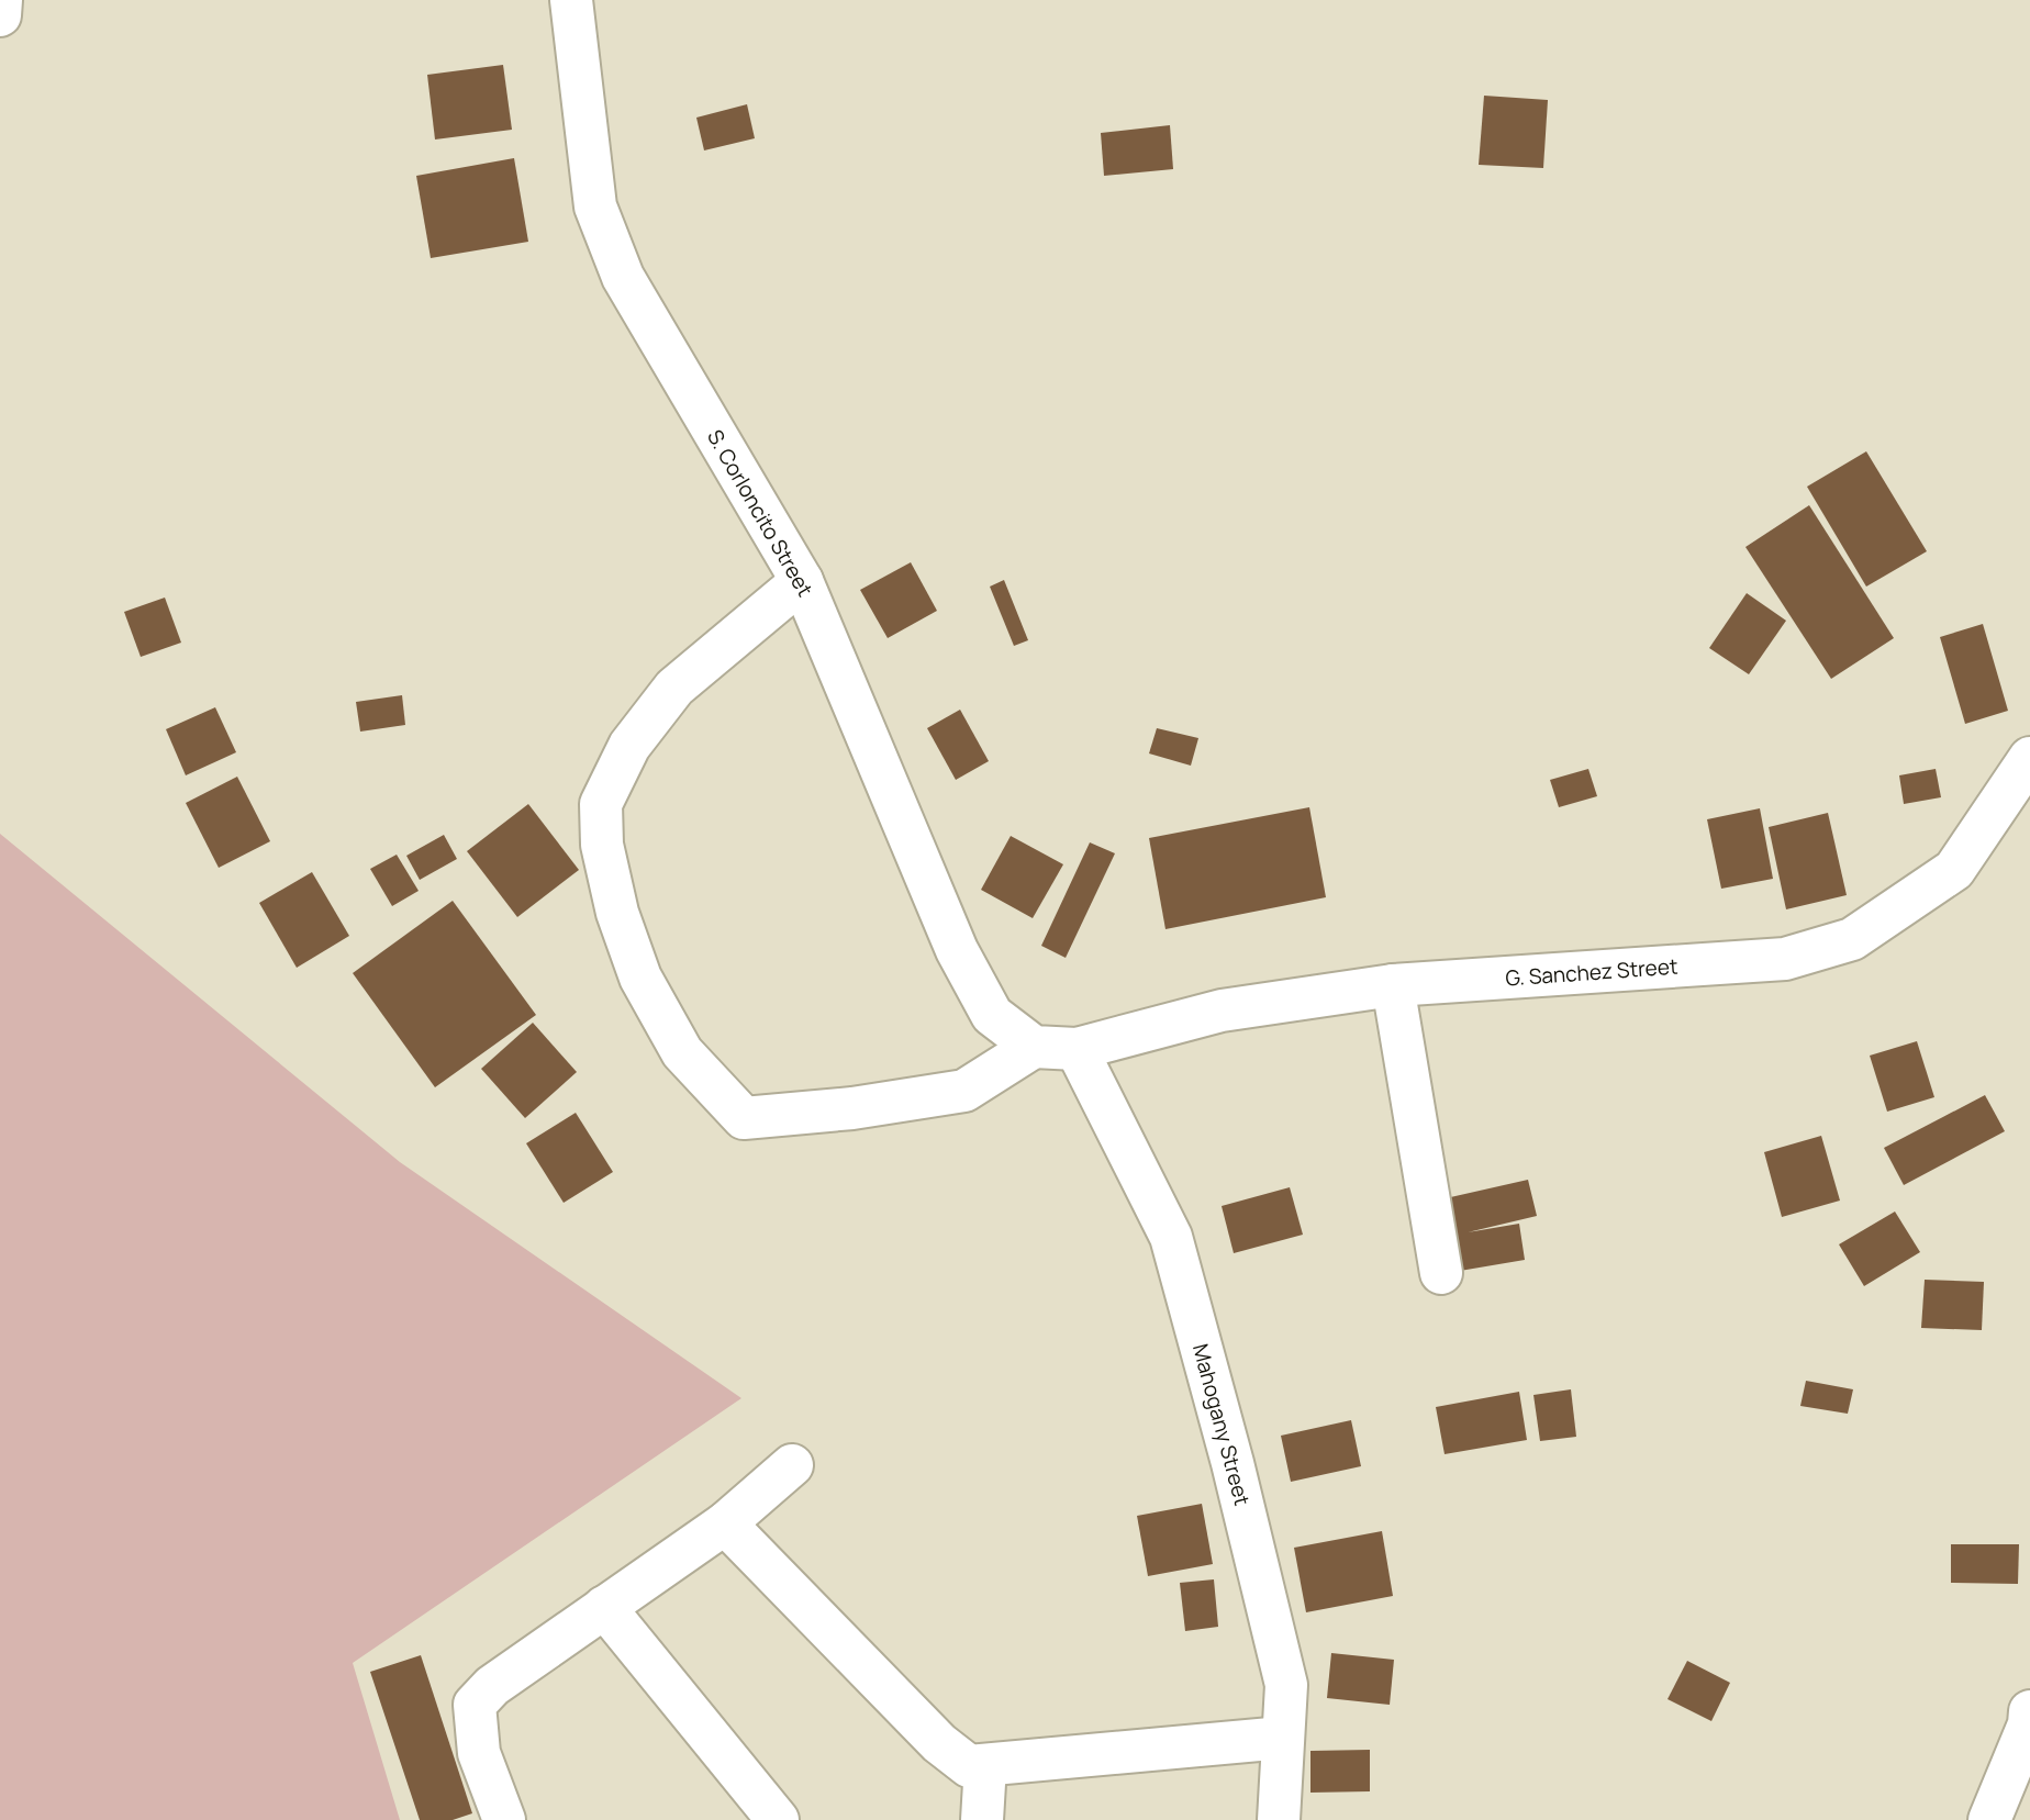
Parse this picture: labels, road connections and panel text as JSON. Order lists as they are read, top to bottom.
{
  "streets": {
    "street": ["S. Corloncito Street", "G. Sanchez Street", "Mahogany Street"]
  },
  "crossings": [
    ["G. Sanchez Street", "Mahogany Street"]
  ]
}
